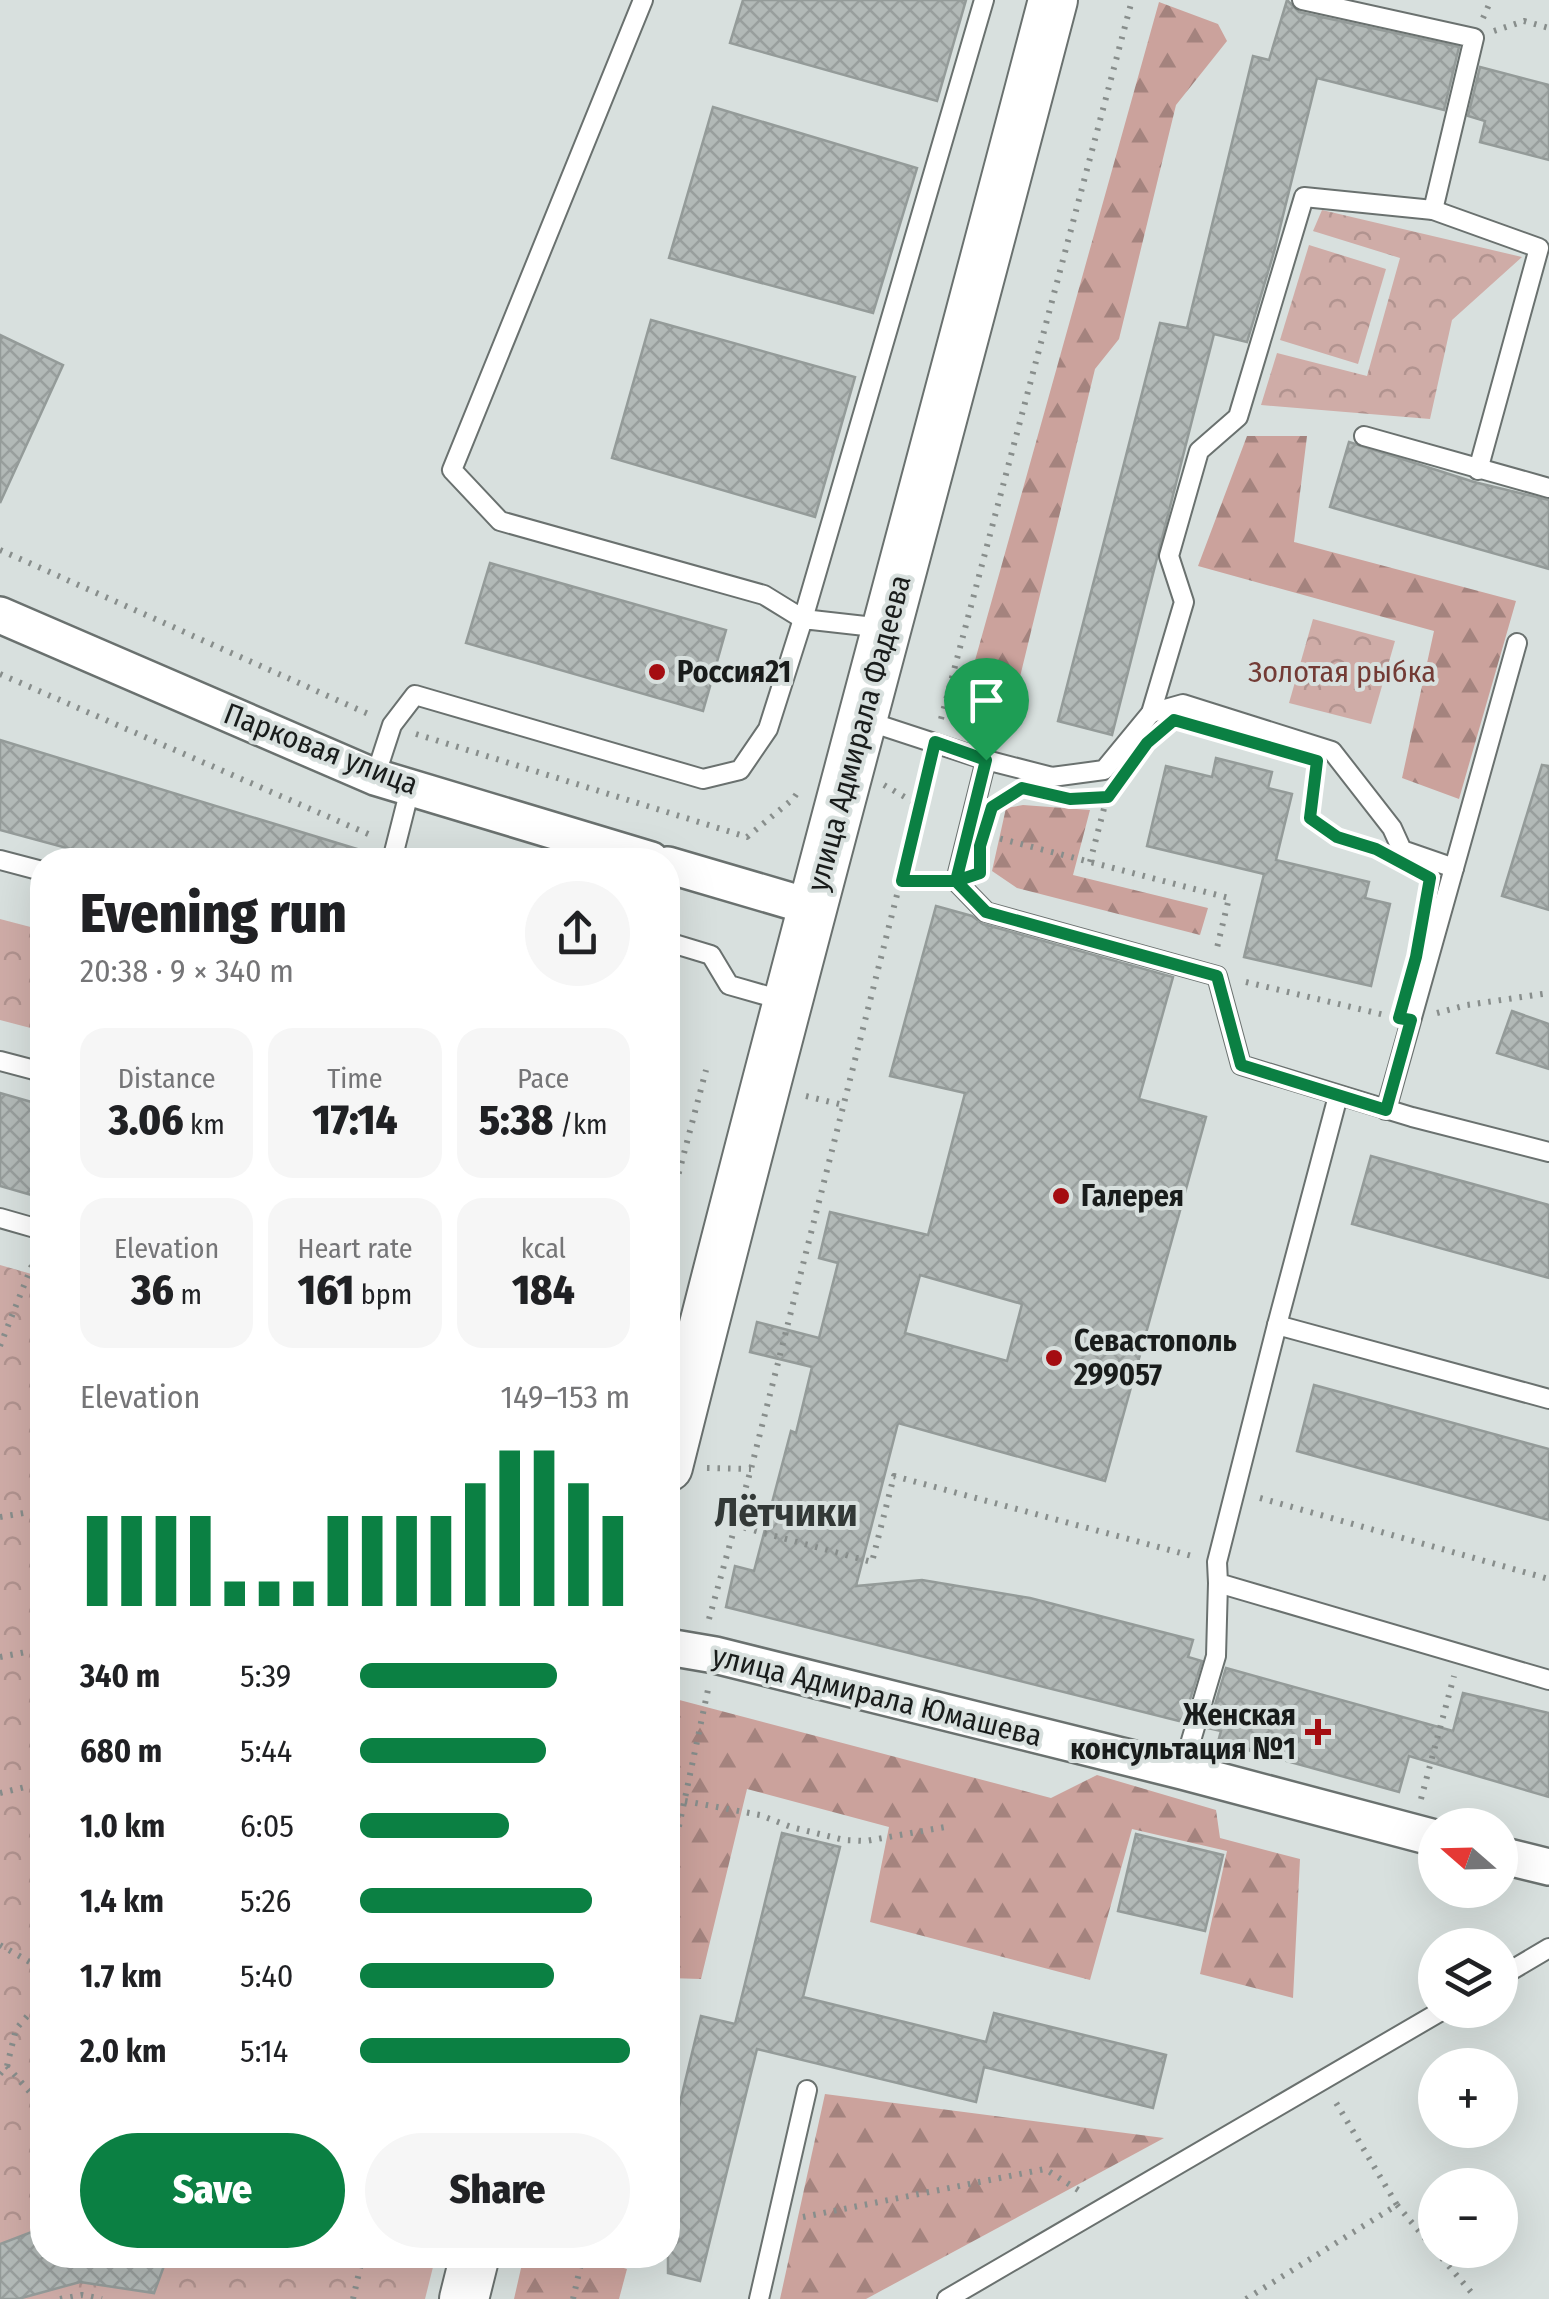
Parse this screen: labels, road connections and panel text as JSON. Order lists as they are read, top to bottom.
{
  "streets": {
    "main road": ["улица Адмирала Фадеева"],
    "street": ["Парковая улица", "улица Адмирала Юмашева"]
  },
  "districts": ["Лётчики"],
  "parks": ["Золотая рыбка"],
  "places": {
    "other": ["Россия21", "Галерея", "Севастополь 299057"],
    "health": ["Женская консультация №1"]
  },
  "north": "left",
  "page": {
    "heading": ["Evening run", "20:38 · 9 × 340 m"],
    "stats": [
      ["Distance", "3.06 km"],
      ["Time", "17:14"],
      ["Pace", "5:38 /km"],
      ["Elevation", "36 m"],
      ["Heart rate", "161 bpm"],
      ["kcal", "184"]
    ],
    "chart": ["Elevation", "149–153 m"],
    "list": [
      {
        "name": "340 m",
        "note": "5:39"
      },
      {
        "name": "680 m",
        "note": "5:44"
      },
      {
        "name": "1.0 km",
        "note": "6:05"
      },
      {
        "name": "1.4 km",
        "note": "5:26"
      },
      {
        "name": "1.7 km",
        "note": "5:40"
      },
      {
        "name": "2.0 km",
        "note": "5:14"
      }
    ],
    "map_buttons": ["+", "−"],
    "buttons": ["Save", "Share"]
  }
}
